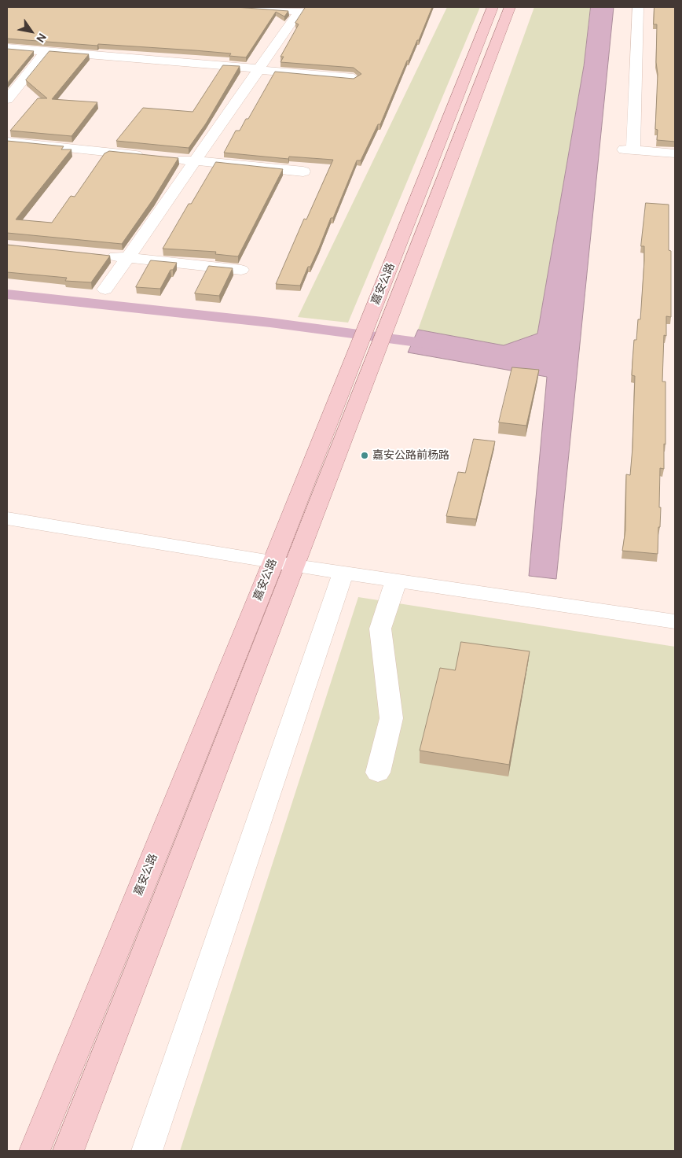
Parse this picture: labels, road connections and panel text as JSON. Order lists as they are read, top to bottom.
{
  "streets": {
    "main road": ["嘉安公路"]
  },
  "places": ["嘉安公路前杨路"],
  "north": "bottom right"
}
